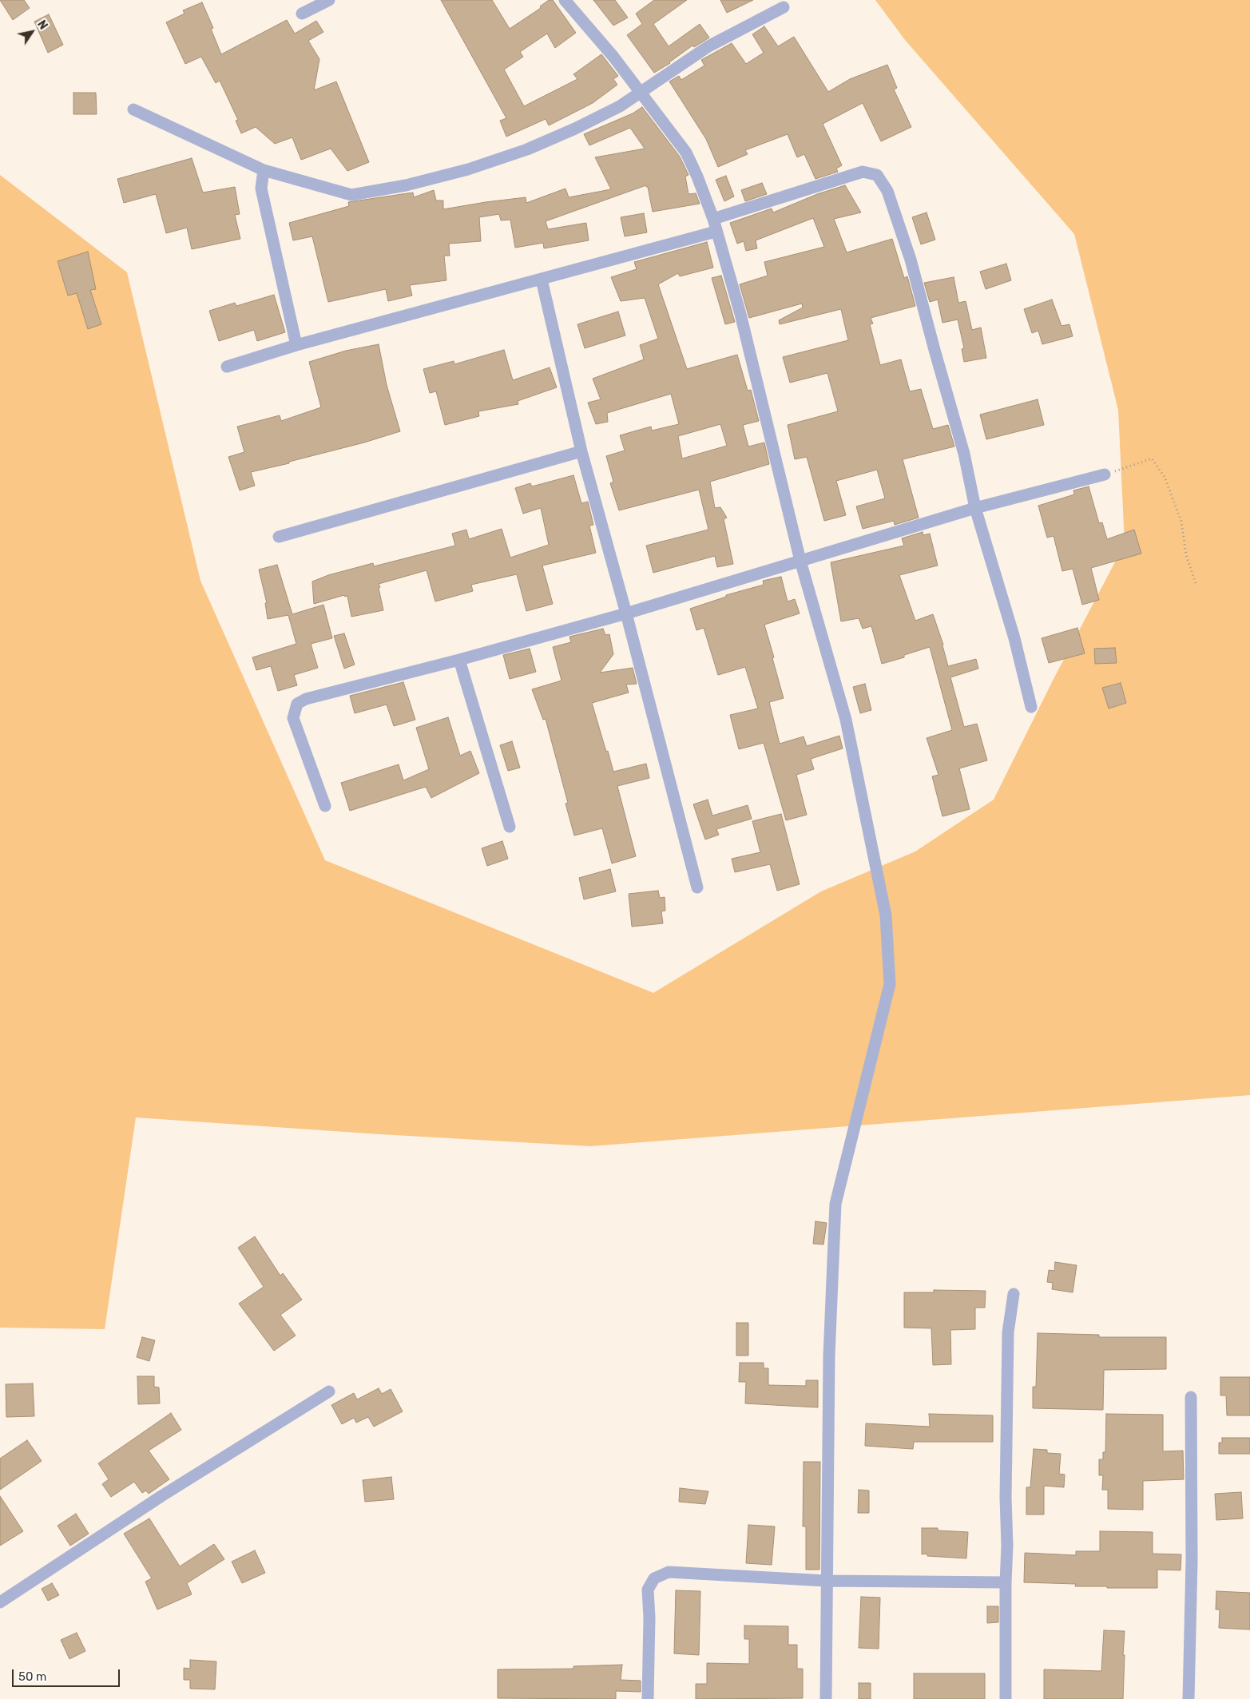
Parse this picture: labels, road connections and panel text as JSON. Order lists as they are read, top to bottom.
{
  "scale_bar": "50 m",
  "north": "top right"
}
